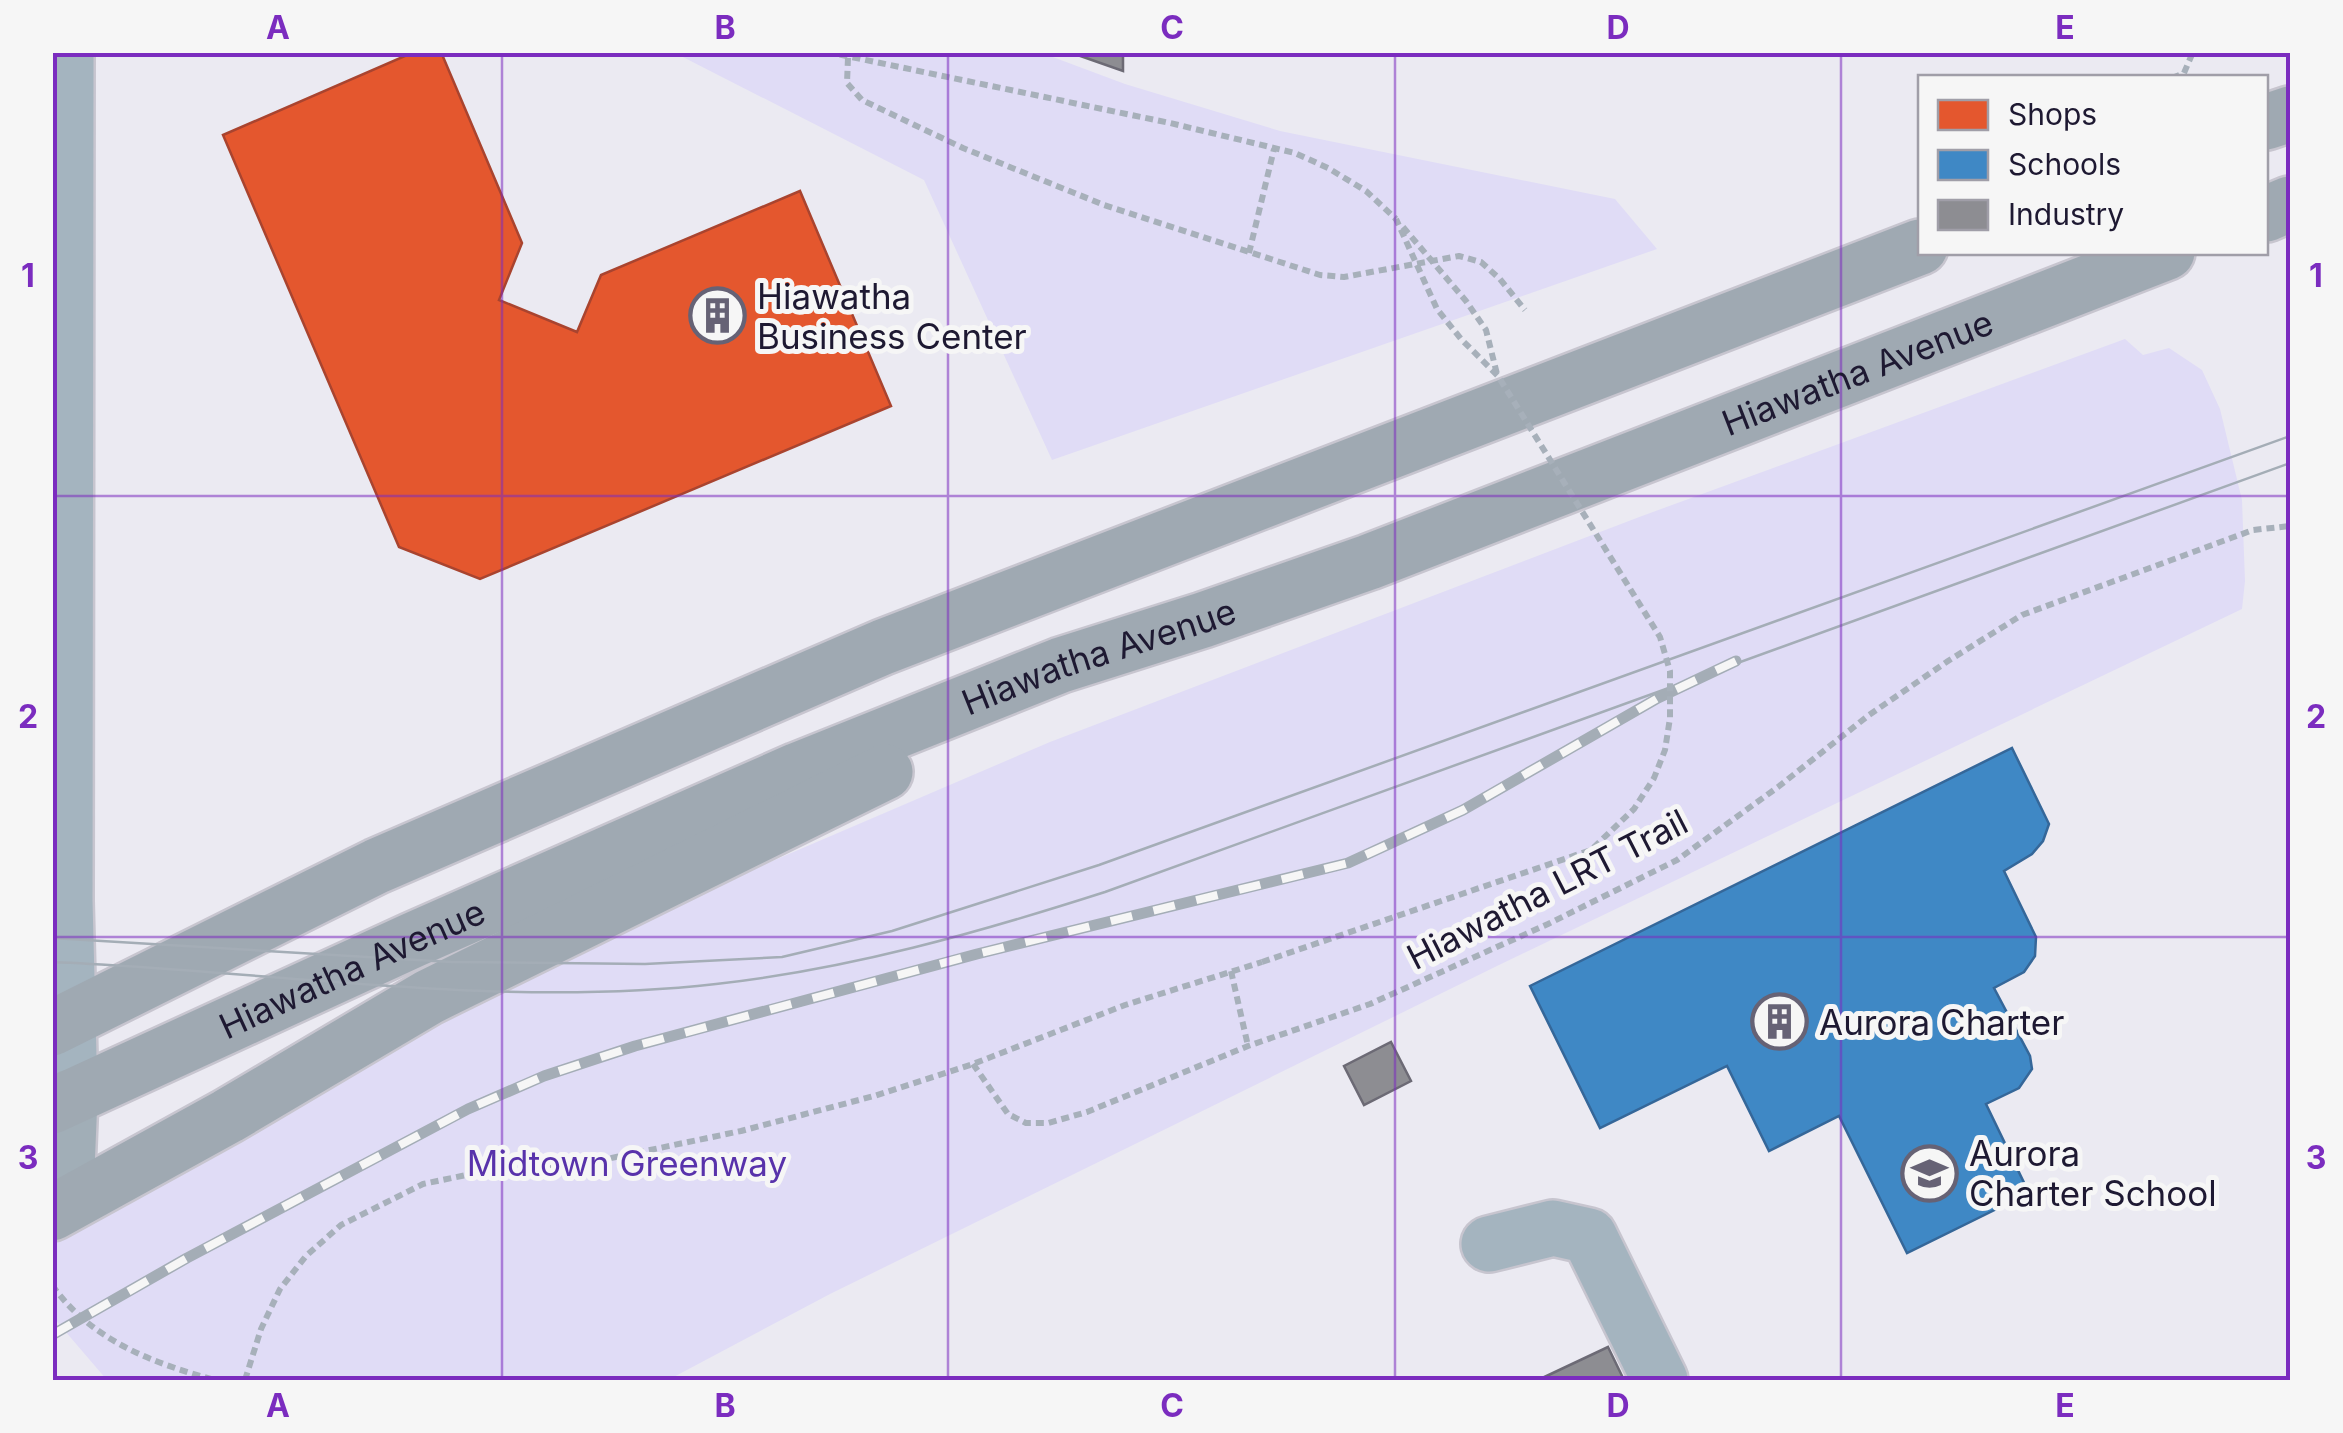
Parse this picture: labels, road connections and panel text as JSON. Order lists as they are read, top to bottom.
{
  "streets": {
    "highway": ["Hiawatha Avenue"],
    "path": ["Hiawatha LRT Trail"]
  },
  "parks": ["Midtown Greenway"],
  "places": {
    "building": ["Hiawatha Business Center", "Aurora Charter"],
    "school or university": ["Aurora Charter School"]
  },
  "legend": ["Shops", "Schools", "Industry"],
  "grid": {
    "columns": [
      "A",
      "B",
      "C",
      "D",
      "E"
    ],
    "rows": ["1", "2", "3"]
  }
}
